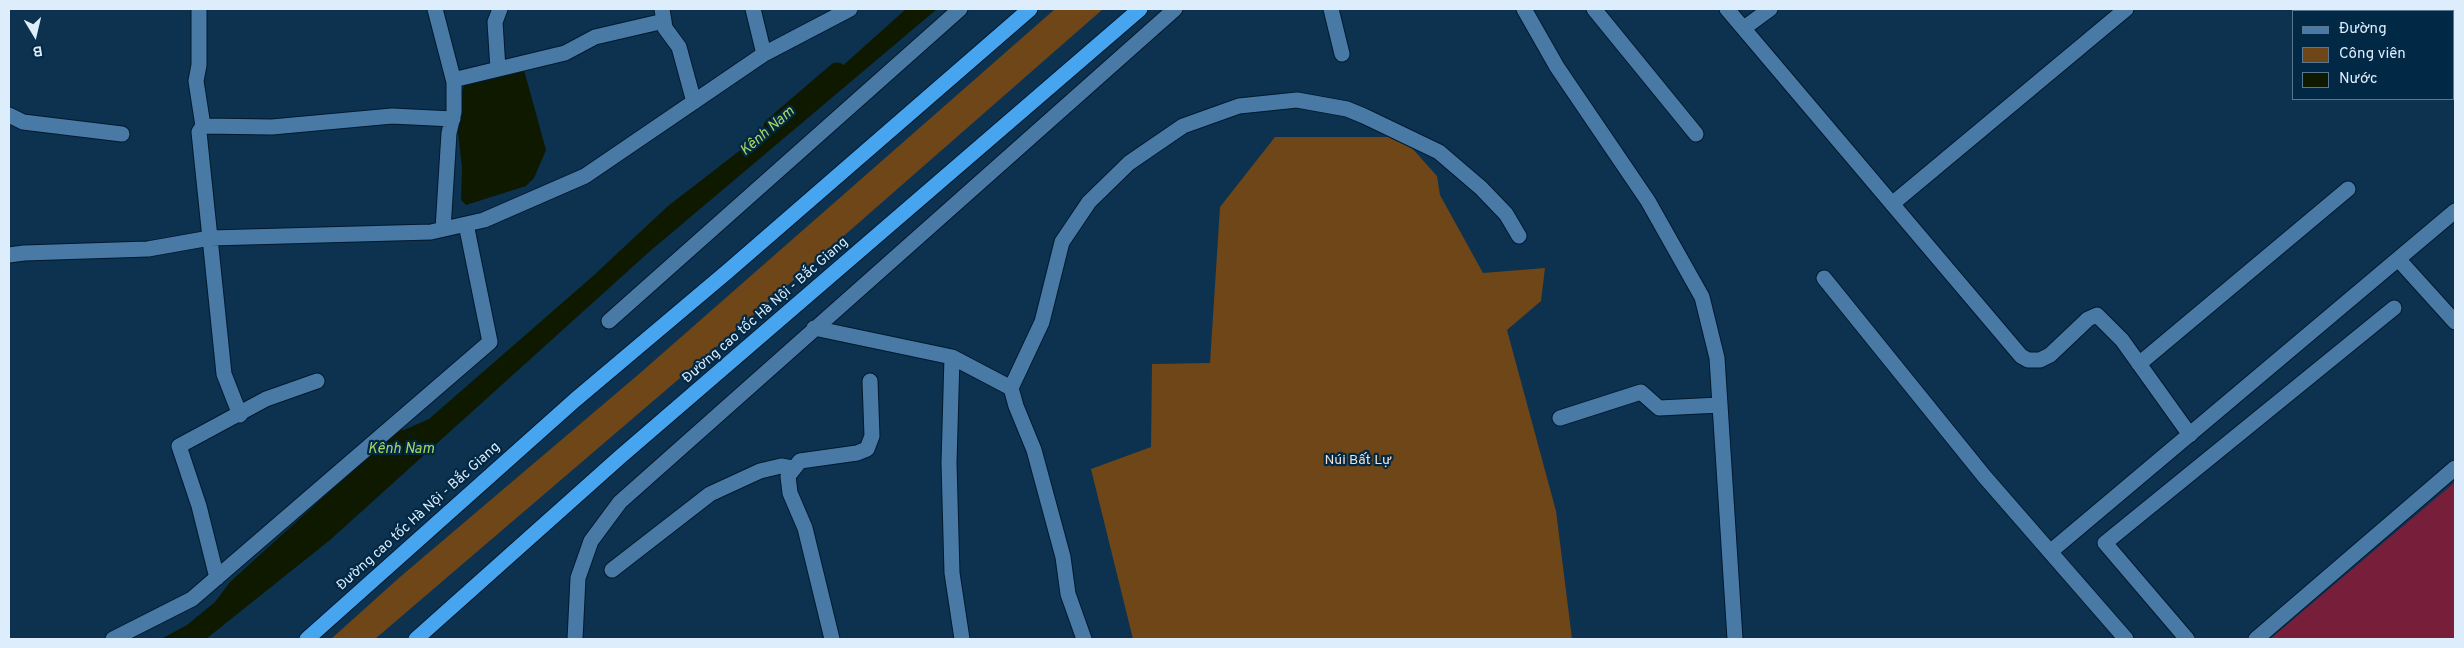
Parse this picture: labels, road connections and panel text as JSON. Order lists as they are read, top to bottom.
{
  "streets": {
    "highway": ["Đường cao tốc Hà Nội - Bắc Giang"]
  },
  "water": ["Kênh Nam"],
  "parks": ["Núi Bất Lự"],
  "legend": ["Đường", "Công viên", "Nước"],
  "north": "bottom"
}
